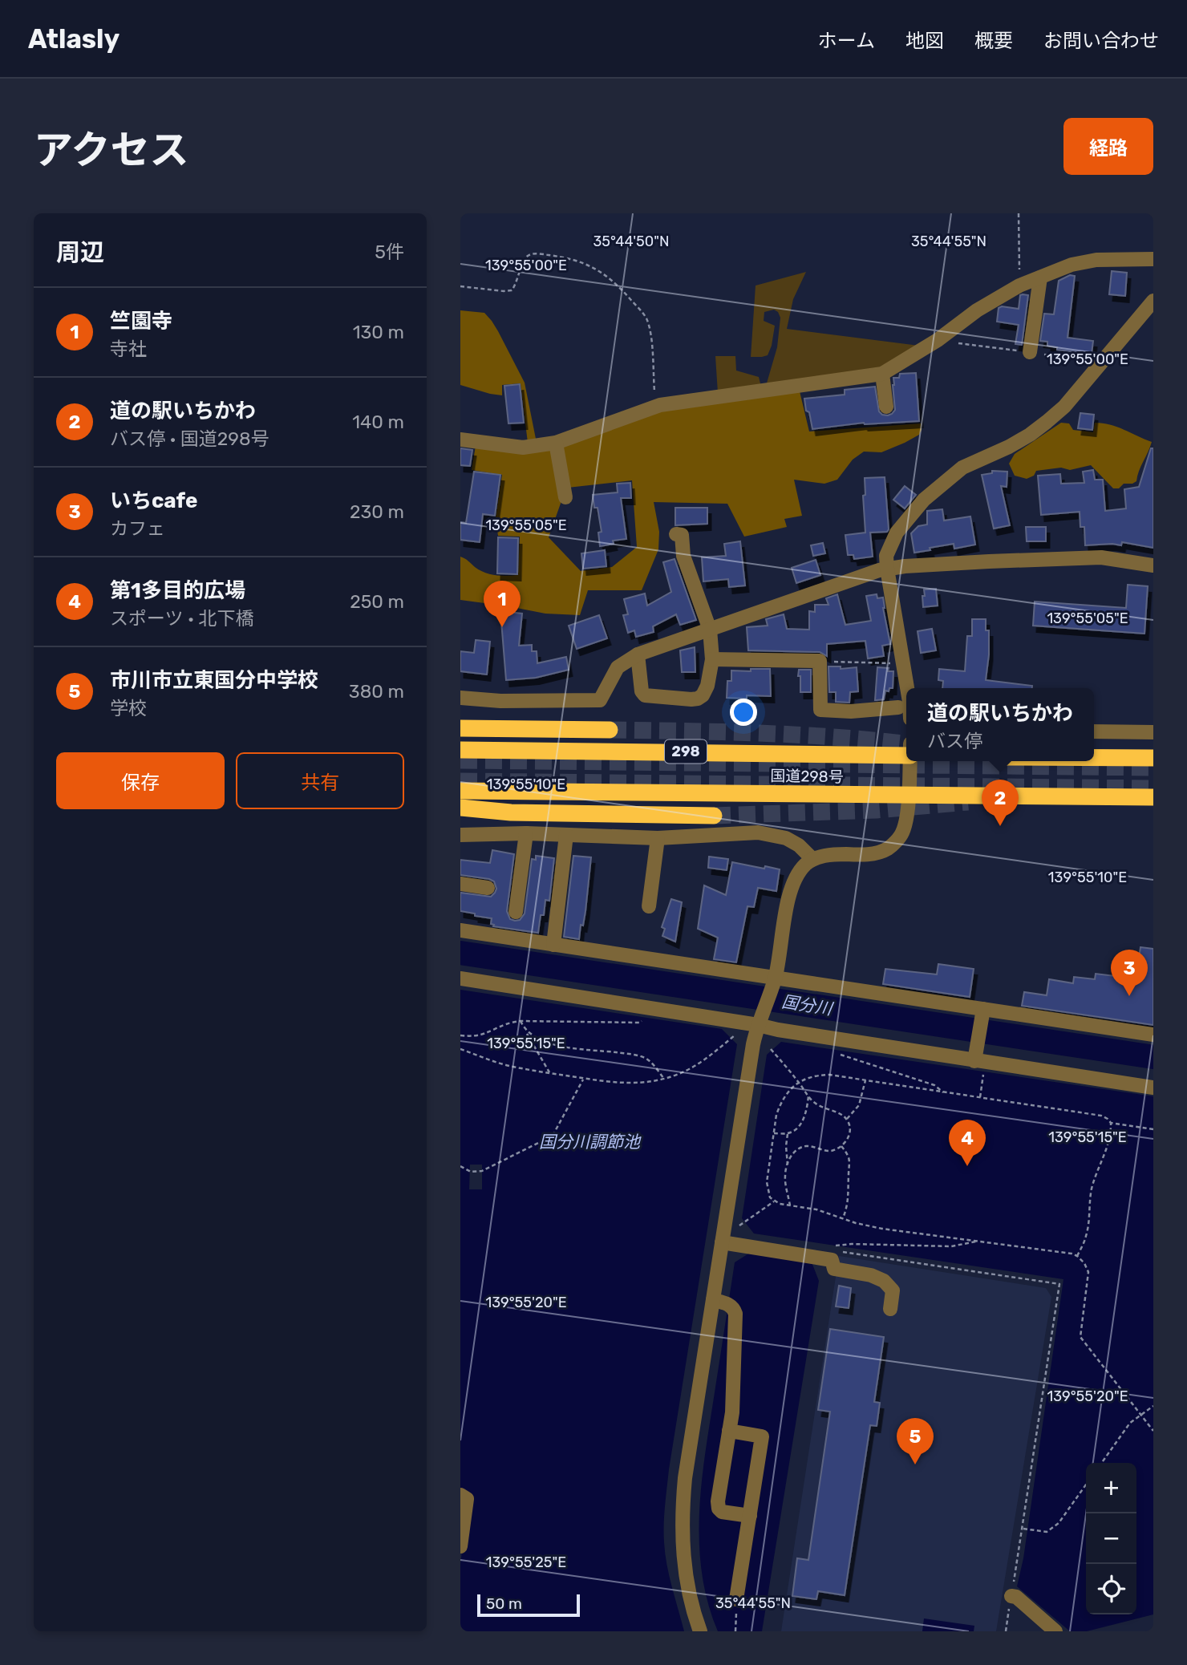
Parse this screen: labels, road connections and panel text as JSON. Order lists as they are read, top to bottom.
{
  "streets": {
    "highway": ["298", "国道298号"]
  },
  "water": ["国分川", "国分川調節池"],
  "scale_bar": "50 m",
  "page": {
    "header": "Atlasly",
    "nav": [
      "ホーム",
      "地図",
      "概要",
      "お問い合わせ"
    ],
    "title": "アクセス",
    "buttons": [
      "経路",
      ["保存", "共有"]
    ],
    "heading": ["周辺", "5件"],
    "list": [
      {
        "mark": "1",
        "name": "竺園寺",
        "note": "寺社",
        "value": "130 m"
      },
      {
        "mark": "2",
        "name": "道の駅いちかわ",
        "note": "バス停 · 国道298号",
        "value": "140 m"
      },
      {
        "mark": "3",
        "name": "いちcafe",
        "note": "カフェ",
        "value": "230 m"
      },
      {
        "mark": "4",
        "name": "第1多目的広場",
        "note": "スポーツ · 北下橋",
        "value": "250 m"
      },
      {
        "mark": "5",
        "name": "市川市立東国分中学校",
        "note": "学校",
        "value": "380 m"
      }
    ],
    "pins": [
      "1",
      "2",
      "3",
      "4",
      "5"
    ],
    "popup": ["道の駅いちかわ", "バス停"],
    "map_buttons": ["+", "−"],
    "scale": "50 m"
  },
  "coordinates": [
    "35°44'50\"N",
    "35°44'55\"N",
    "139°55'00\"E",
    "139°55'05\"E",
    "139°55'10\"E",
    "139°55'15\"E",
    "139°55'20\"E",
    "139°55'25\"E"
  ]
}
